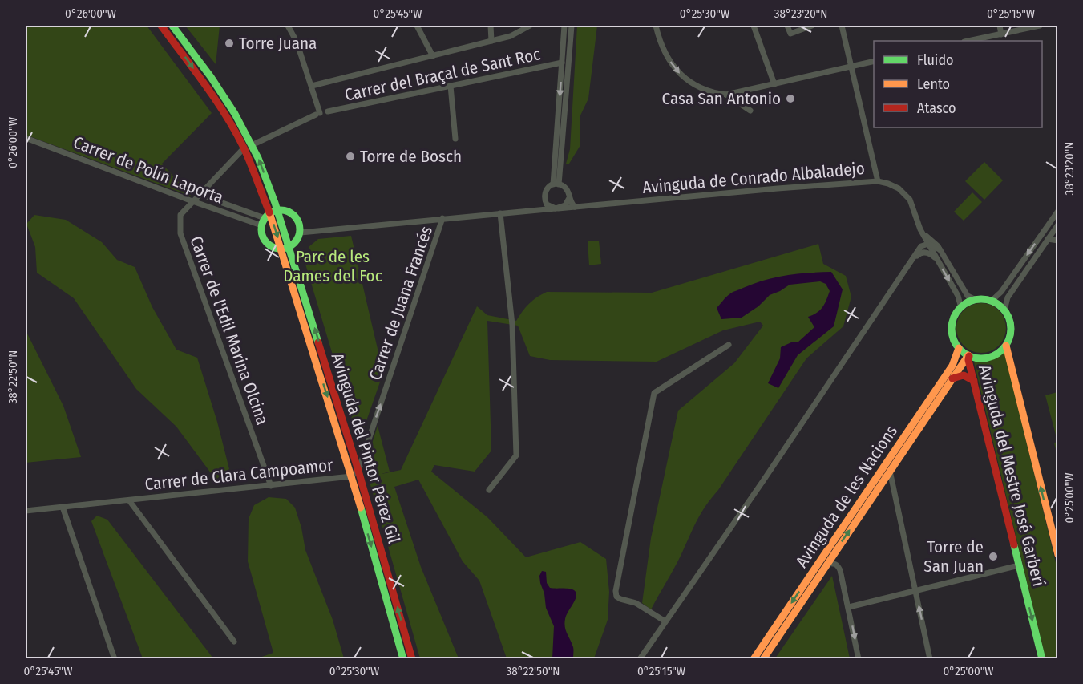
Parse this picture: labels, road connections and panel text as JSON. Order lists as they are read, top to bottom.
{
  "streets": {
    "street": [
      "Carrer del Braçal de Sant Roc",
      "Carrer de Polín Laporta",
      "Avinguda de Conrado Albaladejo",
      "Carrer de Juana Francés",
      "Carrer de l'Edil Marina Olcina",
      "Avinguda del Pintor Pérez Gil",
      "Carrer de Clara Campoamor",
      "Avinguda del Mestre José Garberí",
      "Avinguda de les Nacions"
    ]
  },
  "crossings": [
    ["Carrer de Polín Laporta", "Carrer de l'Edil Marina Olcina"],
    ["Carrer de Polín Laporta", "Avinguda del Pintor Pérez Gil"],
    ["Avinguda de Conrado Albaladejo", "Carrer de Juana Francés"],
    ["Carrer de Juana Francés", "Avinguda del Pintor Pérez Gil"],
    ["Carrer de l'Edil Marina Olcina", "Avinguda del Pintor Pérez Gil"],
    ["Carrer de l'Edil Marina Olcina", "Carrer de Clara Campoamor"],
    ["Avinguda del Pintor Pérez Gil", "Carrer de Clara Campoamor"],
    ["Avinguda del Mestre José Garberí", "Avinguda de les Nacions"]
  ],
  "one_way": ["Carrer de Juana Francés"],
  "parks": ["Parc de les Dames del Foc"],
  "places": [
    "Torre Juana",
    "Casa San Antonio",
    "Torre de Bosch",
    "Torre de San Juan"
  ],
  "legend": ["Fluido", "Lento", "Atasco"],
  "coordinates": [
    "0°26'00\"W",
    "0°25'45\"W",
    "0°25'30\"W",
    "38°23'20\"N",
    "0°25'15\"W",
    "38°22'50\"N",
    "0°25'00\"W"
  ]
}
